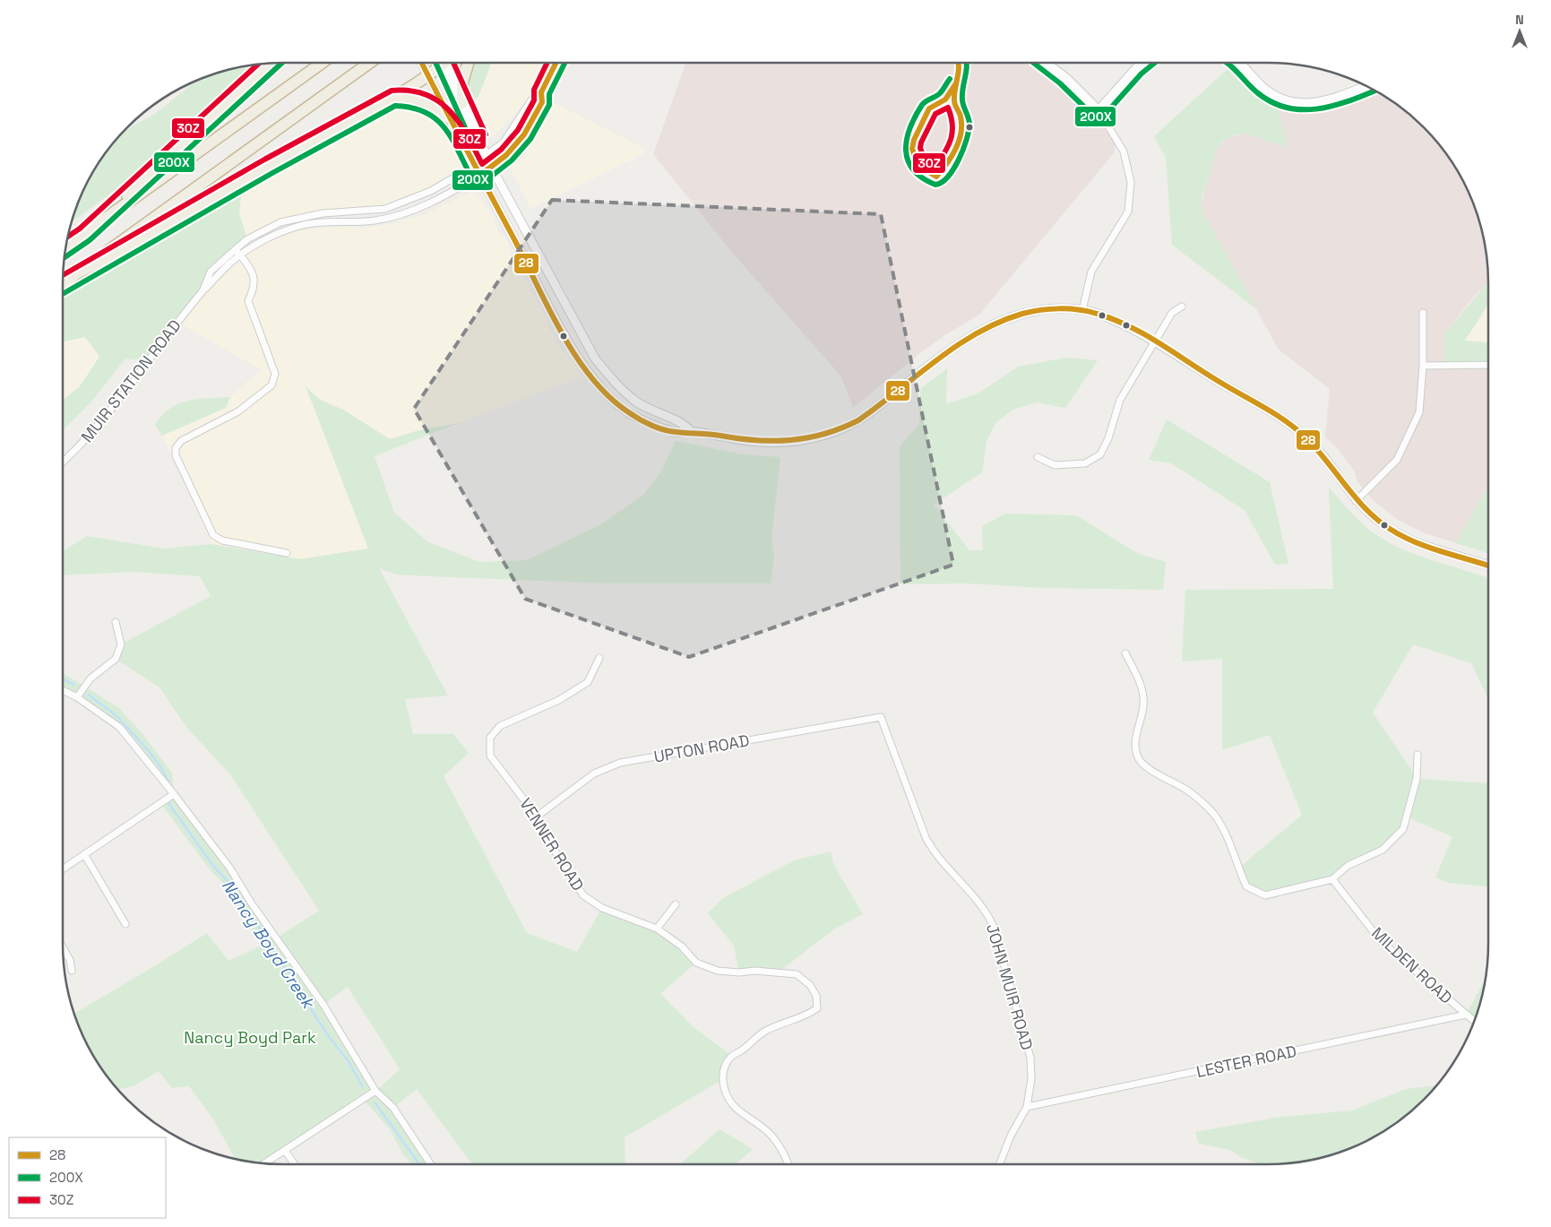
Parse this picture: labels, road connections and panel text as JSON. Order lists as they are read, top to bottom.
{
  "streets": {
    "street": [
      "MUIR STATION ROAD",
      "UPTON ROAD",
      "VENNER ROAD",
      "MILDEN ROAD",
      "JOHN MUIR ROAD",
      "LESTER ROAD"
    ]
  },
  "crossings": [
    ["UPTON ROAD", "VENNER ROAD"],
    ["UPTON ROAD", "JOHN MUIR ROAD"],
    ["MILDEN ROAD", "LESTER ROAD"],
    ["JOHN MUIR ROAD", "LESTER ROAD"]
  ],
  "water": ["Nancy Boyd Creek"],
  "parks": ["Nancy Boyd Park"],
  "lines": ["transit line 28", "transit line 200X", "transit line 30Z"],
  "legend": ["28", "200X", "30Z"],
  "north": "top"
}
